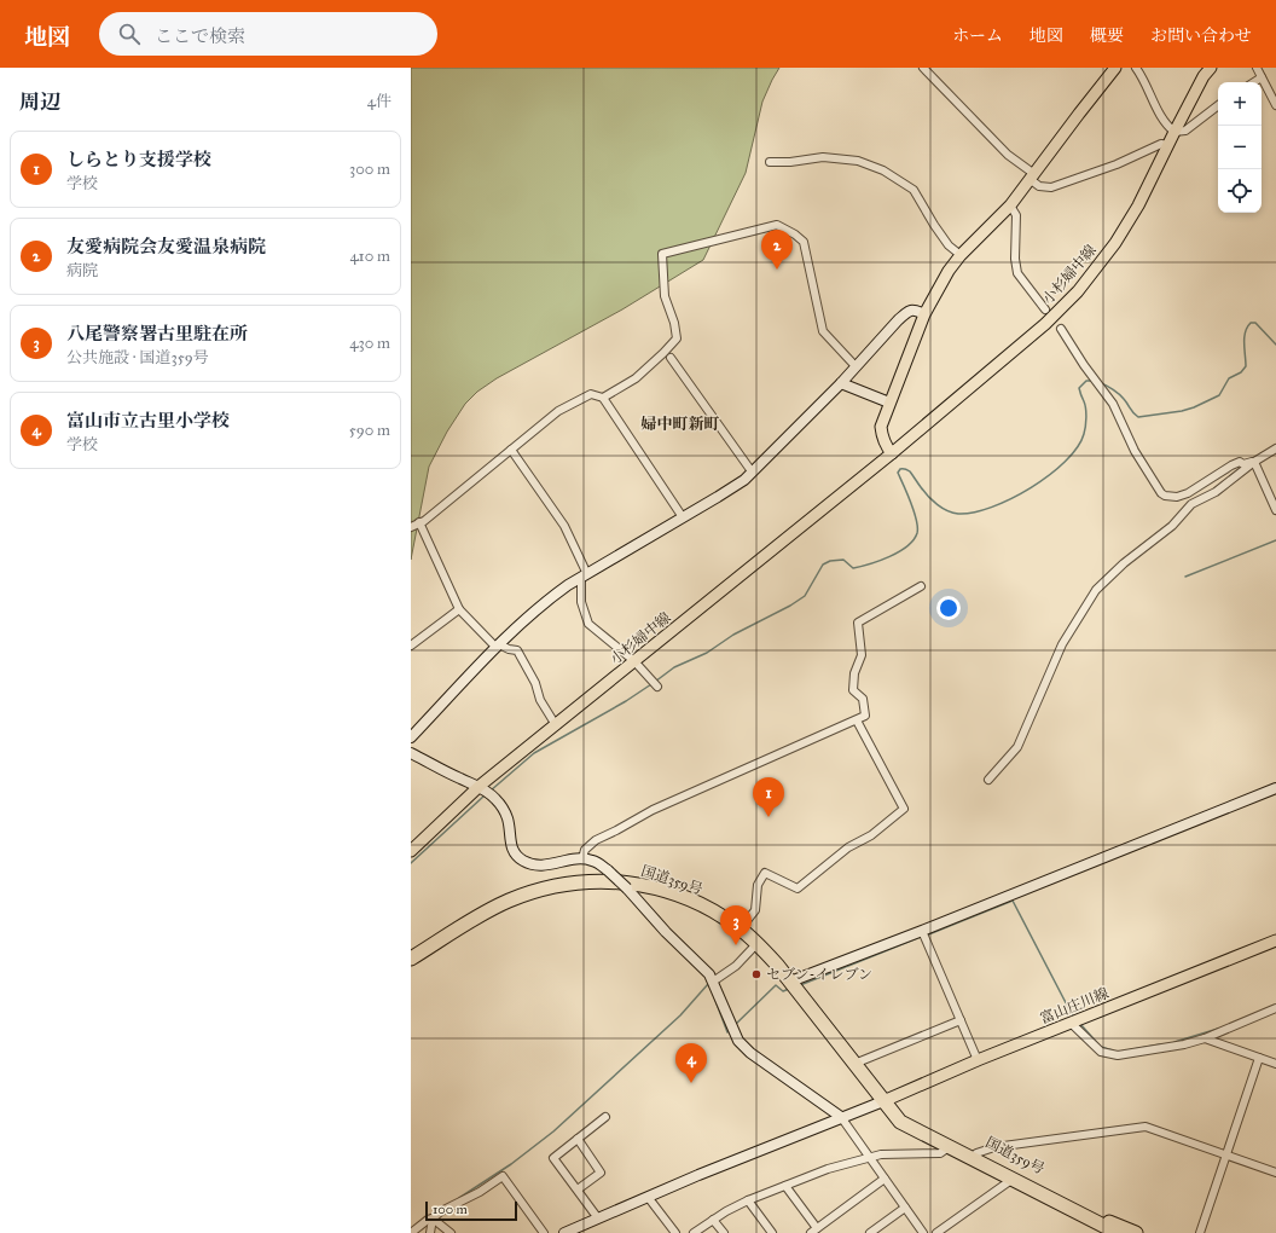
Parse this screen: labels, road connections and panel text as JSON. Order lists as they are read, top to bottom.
{
  "streets": {
    "highway": ["国道359号"],
    "main road": ["小杉婦中線", "富山庄川線"]
  },
  "crossings": [
    ["国道359号", "富山庄川線"]
  ],
  "districts": ["婦中町新町"],
  "places": ["セブン-イレブン"],
  "scale_bar": "100 m",
  "page": {
    "header": "地図",
    "search": "ここで検索",
    "nav": [
      "ホーム",
      "地図",
      "概要",
      "お問い合わせ"
    ],
    "heading": ["周辺", "4件"],
    "map_buttons": ["+", "−"],
    "list": [
      {
        "mark": "1",
        "name": "しらとり支援学校",
        "note": "学校",
        "value": "300 m"
      },
      {
        "mark": "2",
        "name": "友愛病院会友愛温泉病院",
        "note": "病院",
        "value": "410 m"
      },
      {
        "mark": "3",
        "name": "八尾警察署古里駐在所",
        "note": "公共施設 · 国道359号",
        "value": "430 m"
      },
      {
        "mark": "4",
        "name": "富山市立古里小学校",
        "note": "学校",
        "value": "590 m"
      }
    ],
    "pins": [
      "2",
      "1",
      "3",
      "4"
    ],
    "scale": "100 m"
  }
}
